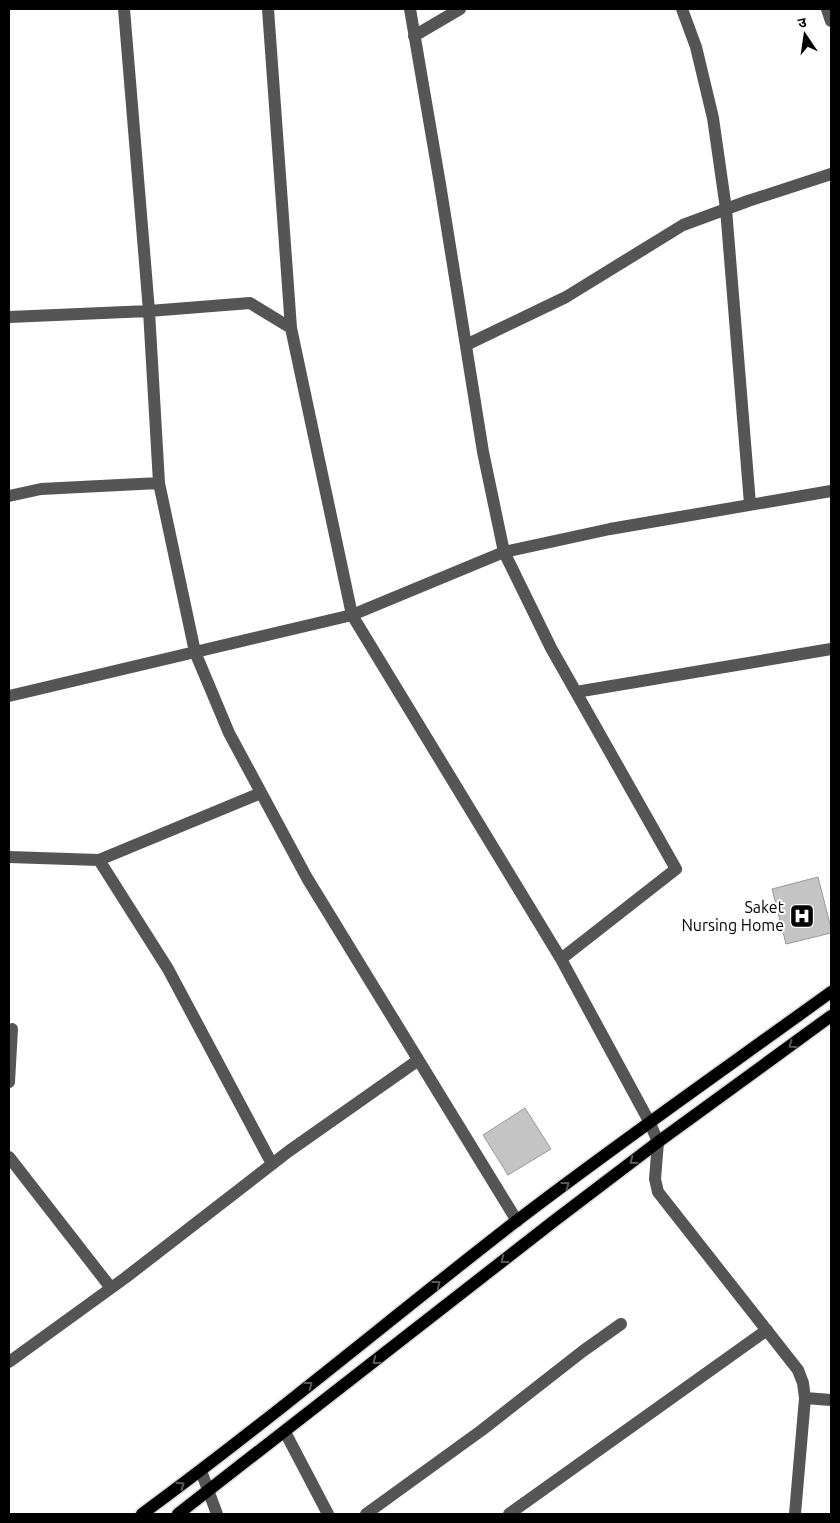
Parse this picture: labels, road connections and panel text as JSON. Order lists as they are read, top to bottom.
{
  "places": {
    "hospital": ["Saket Nursing Home"]
  },
  "north": "top"
}
